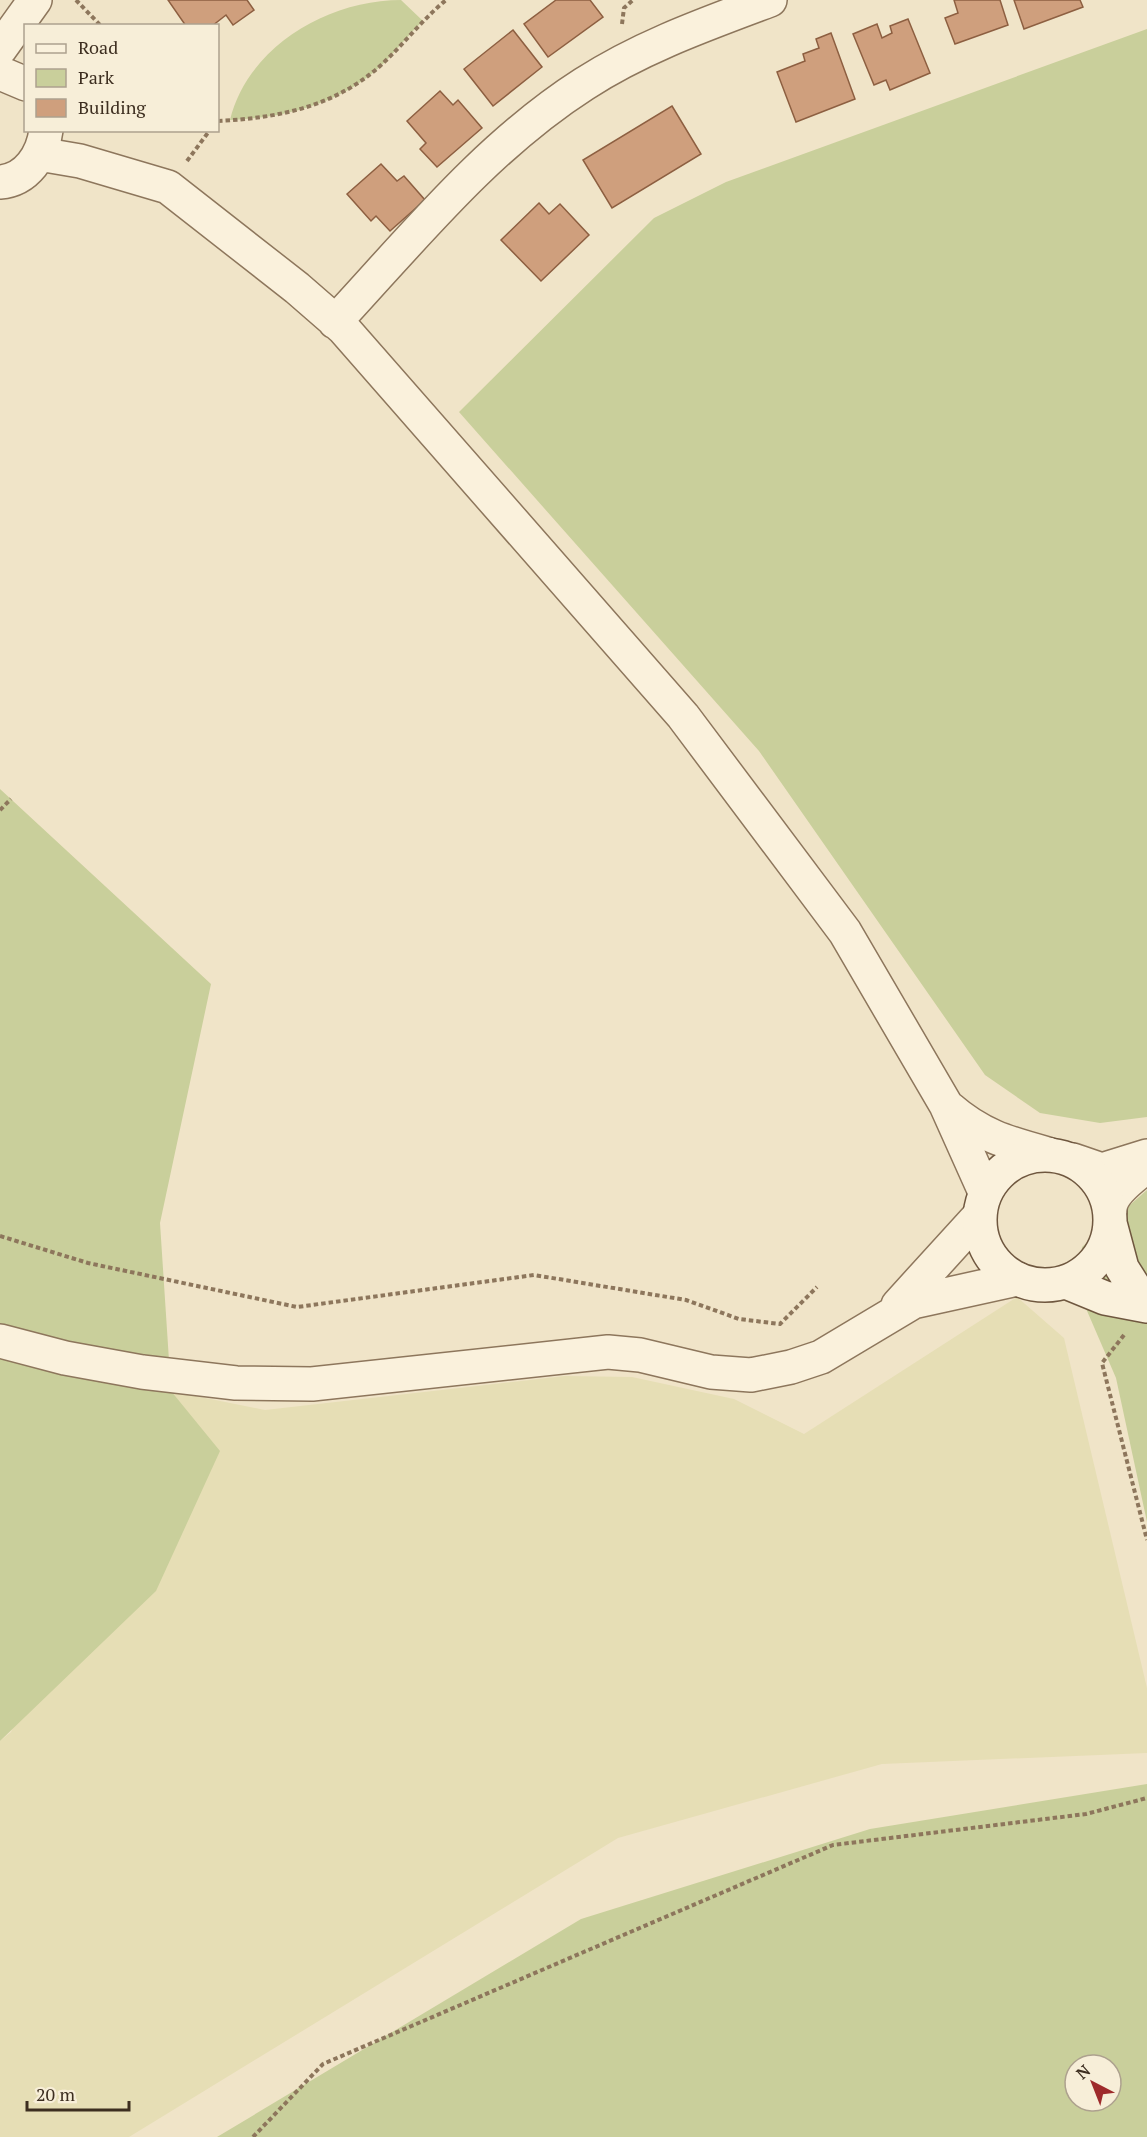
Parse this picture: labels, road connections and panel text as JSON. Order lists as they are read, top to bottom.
{
  "legend": ["Road", "Park", "Building"],
  "scale_bar": "20 m",
  "north": "top left"
}
